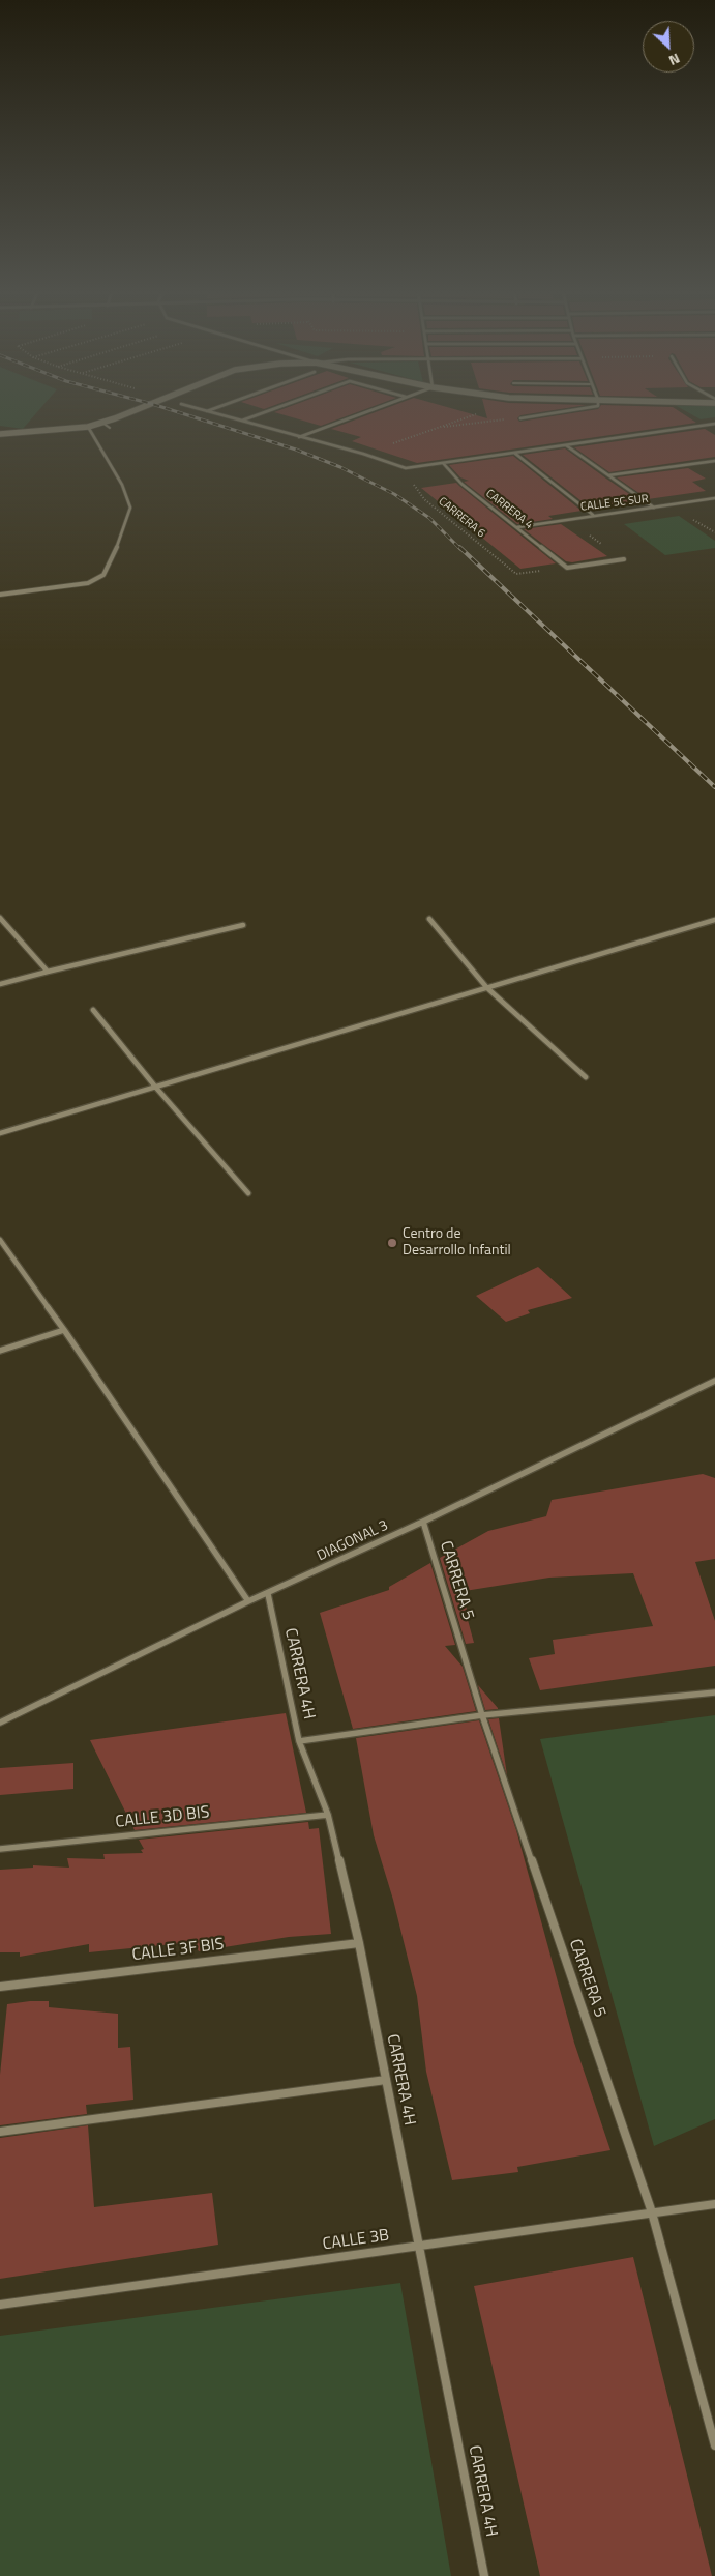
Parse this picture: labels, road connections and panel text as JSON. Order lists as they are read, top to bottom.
{
  "streets": {
    "street": [
      "CALLE 5C SUR",
      "CARRERA 4",
      "DIAGONAL 3",
      "CARRERA 5",
      "CARRERA 4H",
      "CALLE 3D BIS",
      "CALLE 3F BIS",
      "CALLE 3B"
    ],
    "path": ["CARRERA 6"]
  },
  "crossings": [
    ["CALLE 5C SUR", "CARRERA 4"],
    ["DIAGONAL 3", "CARRERA 5"],
    ["DIAGONAL 3", "CARRERA 4H"],
    ["CARRERA 5", "CALLE 3B"],
    ["CARRERA 4H", "CALLE 3D BIS"],
    ["CARRERA 4H", "CALLE 3F BIS"],
    ["CARRERA 4H", "CALLE 3B"]
  ],
  "places": ["Centro de Desarrollo Infantil"],
  "north": "bottom right"
}
